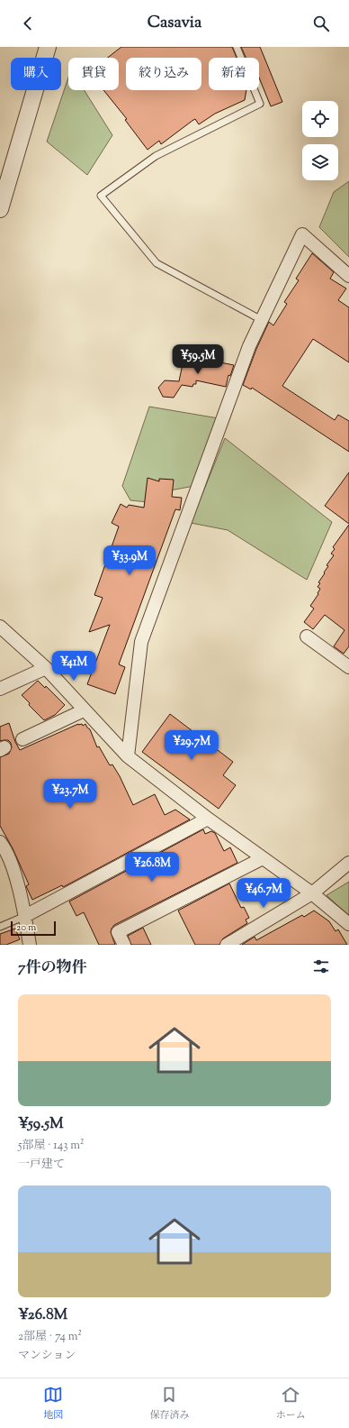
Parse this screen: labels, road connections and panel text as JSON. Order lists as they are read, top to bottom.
{
  "scale_bar": "20 m",
  "page": {
    "header": "Casavia",
    "chip": [
      "購入",
      "賃貸",
      "絞り込み",
      "新着"
    ],
    "price": [
      "¥59.5M",
      "¥33.9M",
      "¥41M",
      "¥29.7M",
      "¥23.7M",
      "¥26.8M",
      "¥46.7M"
    ],
    "scale": "20 m",
    "heading": "7件の物件",
    "list": [
      {
        "name": "¥59.5M",
        "note": "5部屋 · 143 m² · 一戸建て"
      },
      {
        "name": "¥26.8M",
        "note": "2部屋 · 74 m² · マンション"
      }
    ],
    "tabs": ["地図", "保存済み", "ホーム"]
  }
}
